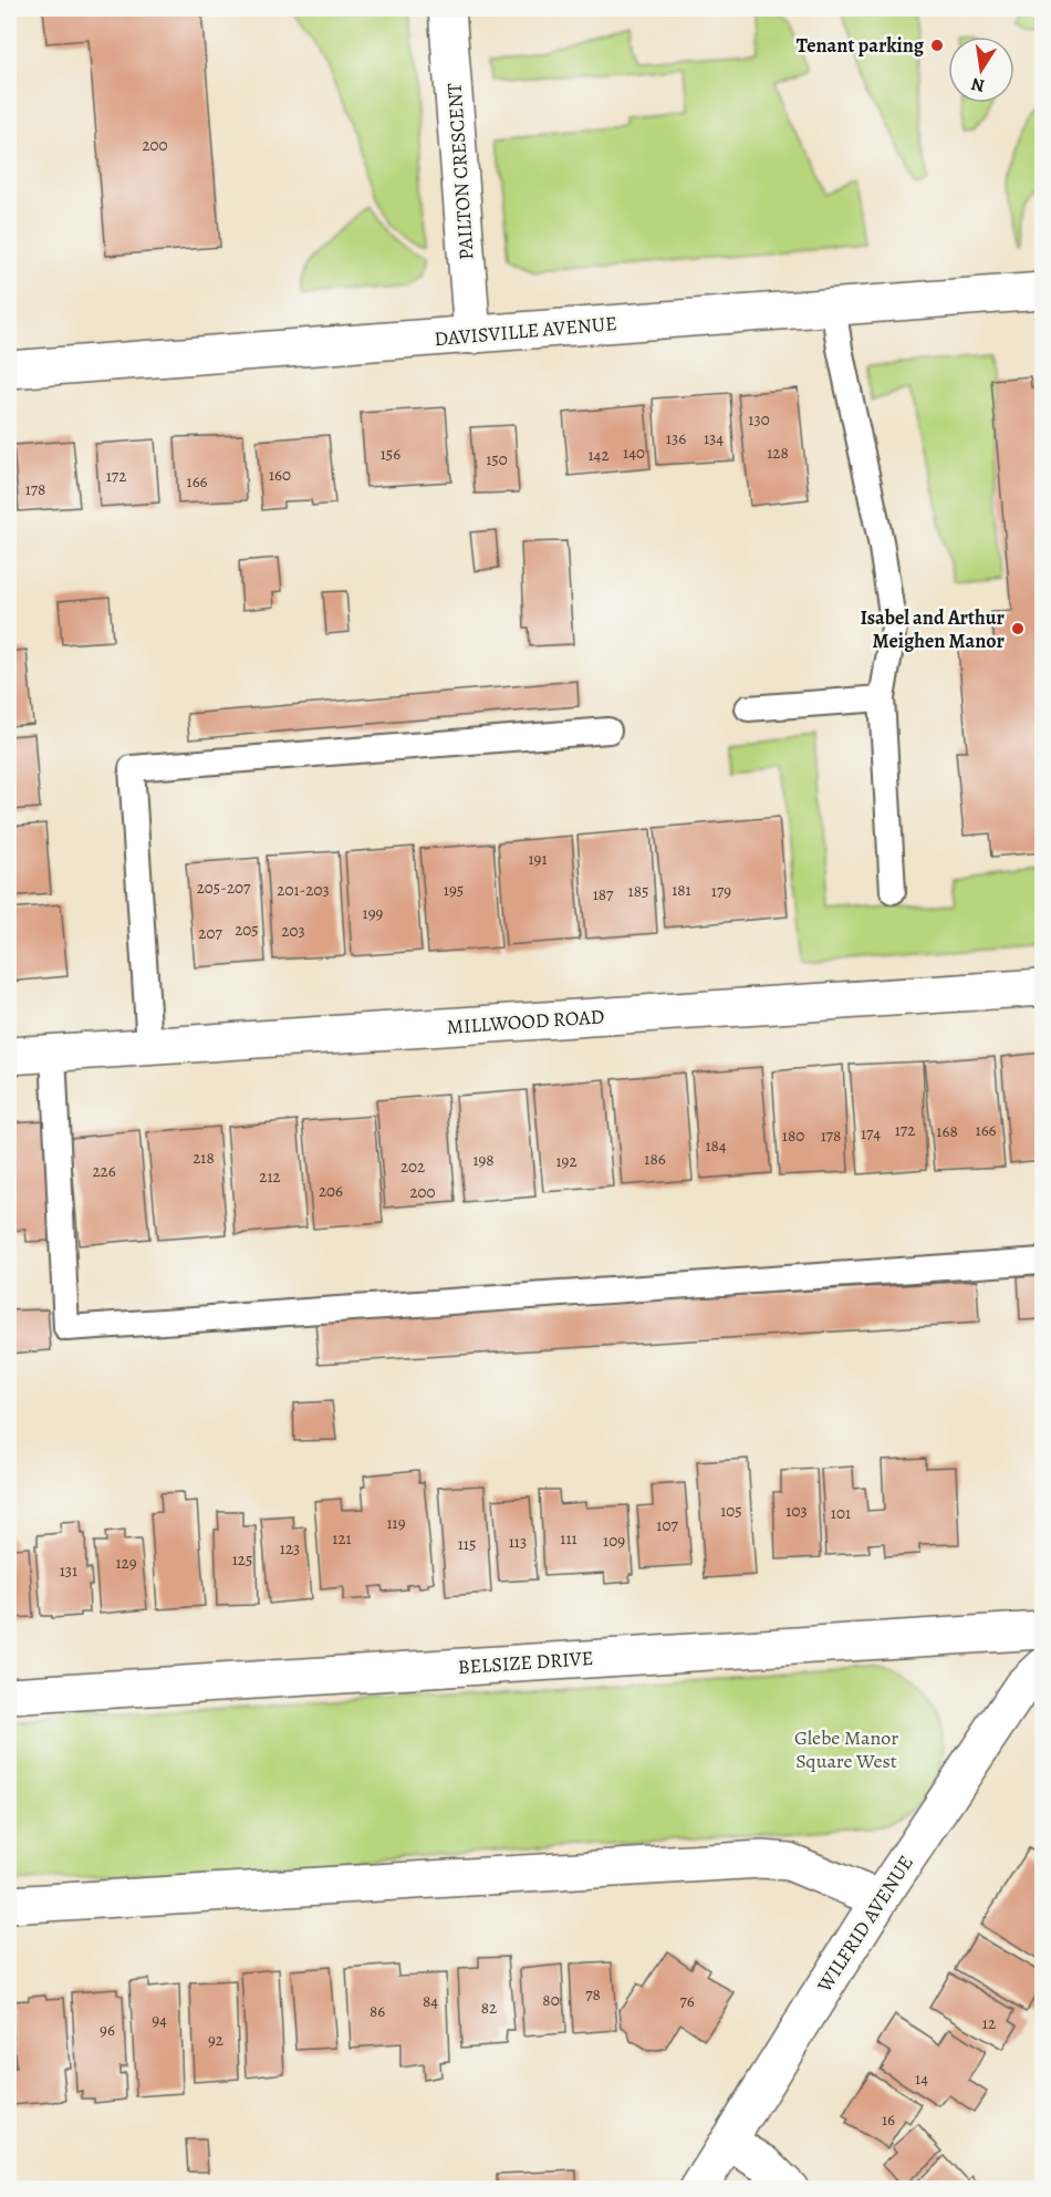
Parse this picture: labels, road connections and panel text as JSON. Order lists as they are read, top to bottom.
{
  "streets": {
    "street": [
      "PAILTON CRESCENT",
      "DAVISVILLE AVENUE",
      "MILLWOOD ROAD",
      "BELSIZE DRIVE",
      "WILFRID AVENUE"
    ]
  },
  "crossings": [
    ["PAILTON CRESCENT", "DAVISVILLE AVENUE"]
  ],
  "parks": ["Glebe Manor Square West"],
  "places": ["Tenant parking", "Isabel and Arthur Meighen Manor"],
  "house_numbers": [
    "200",
    "130",
    "136",
    "134",
    "140",
    "128",
    "156",
    "142",
    "150",
    "160",
    "172",
    "166",
    "178",
    "191",
    "205-207",
    "201-203",
    "195",
    "181",
    "185",
    "179",
    "187",
    "199",
    "205",
    "203",
    "207",
    "172",
    "166",
    "168",
    "174",
    "180",
    "178",
    "184",
    "218",
    "186",
    "198",
    "192",
    "202",
    "226",
    "212",
    "206",
    "200",
    "105",
    "103",
    "101",
    "119",
    "107",
    "121",
    "111",
    "109",
    "113",
    "115",
    "123",
    "125",
    "129",
    "131",
    "78",
    "80",
    "84",
    "76",
    "82",
    "86",
    "94",
    "12",
    "96",
    "92",
    "14",
    "16"
  ],
  "north": "bottom"
}
